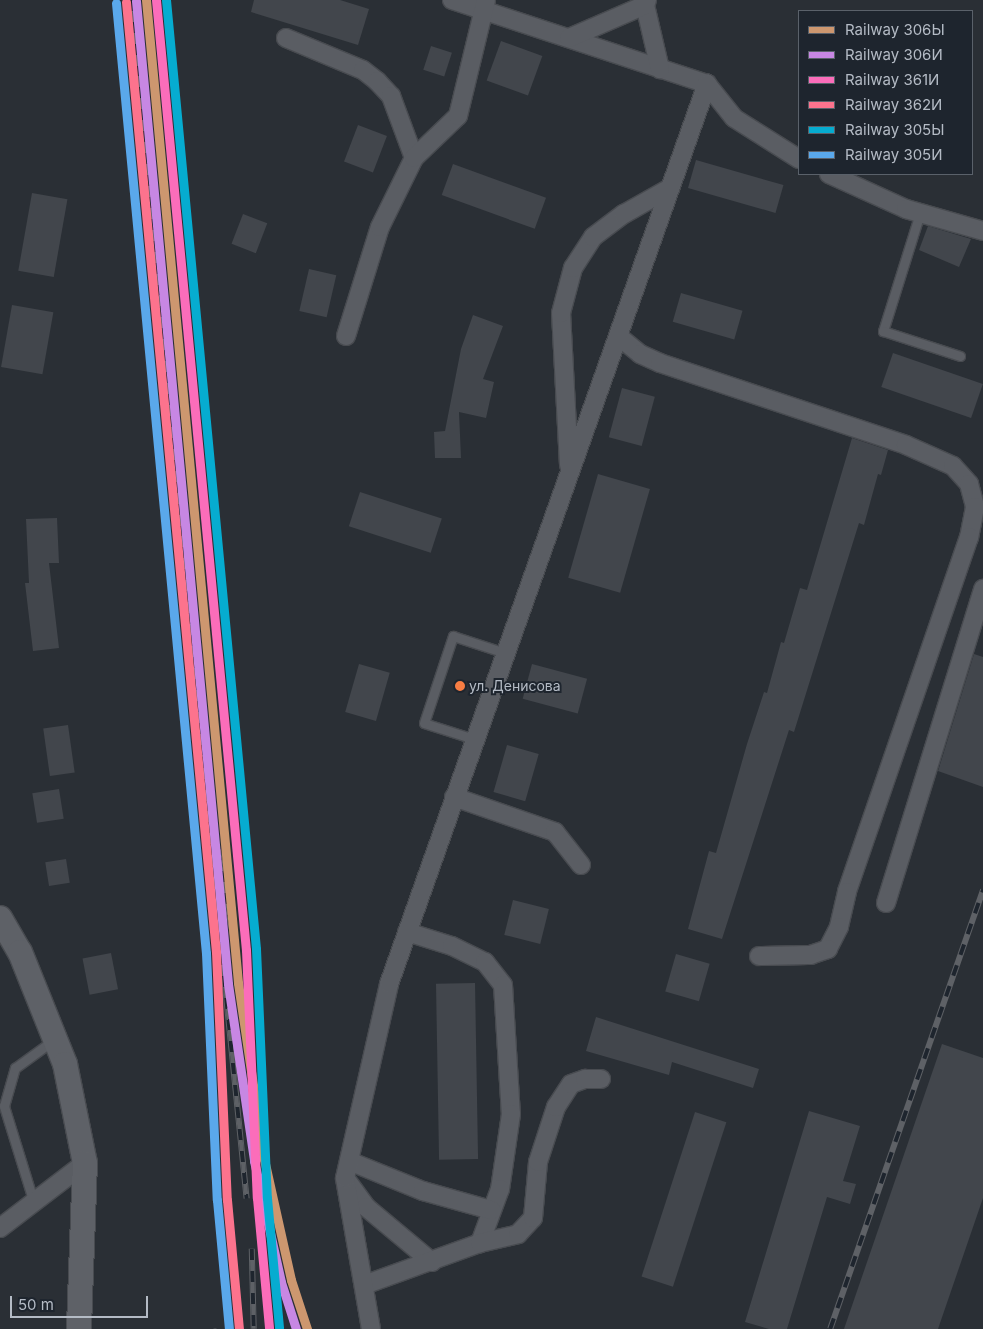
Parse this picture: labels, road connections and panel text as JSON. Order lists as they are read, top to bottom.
{
  "places": ["ул. Денисова"],
  "lines": [
    "rail line 306Ы",
    "rail line 361И",
    "rail line 305Ы",
    "rail line 306И",
    "rail line 362И",
    "rail line 305И"
  ],
  "legend": [
    "Railway 306Ы",
    "Railway 306И",
    "Railway 361И",
    "Railway 362И",
    "Railway 305Ы",
    "Railway 305И"
  ],
  "scale_bar": "50 m"
}
